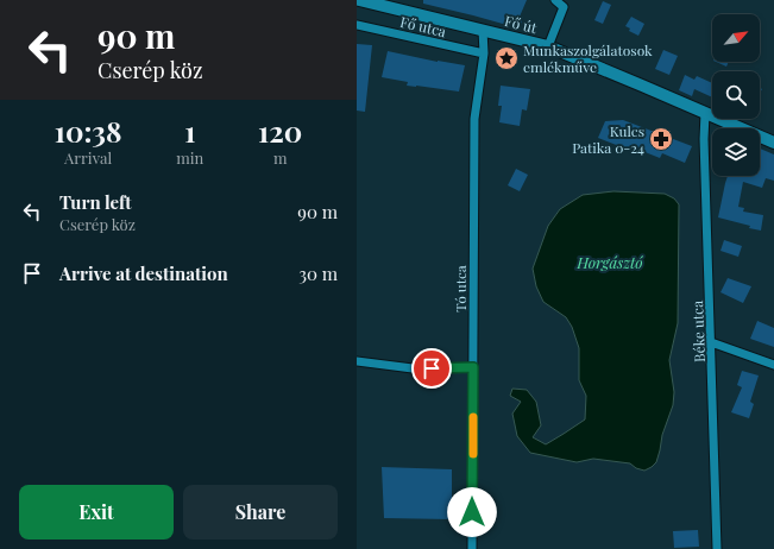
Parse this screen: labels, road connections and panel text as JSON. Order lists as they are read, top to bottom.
{
  "streets": {
    "main road": ["Fő út"],
    "street": ["Fő utca", "Tó utca", "Béke utca"]
  },
  "crossings": [
    ["Fő út", "Tó utca"],
    ["Fő út", "Béke utca"],
    ["Fő utca", "Tó utca"]
  ],
  "water": ["Horgásztó"],
  "places": {
    "place": ["Munkaszolgálatosok emlékműve"],
    "pharmacy": ["Kulcs Patika 0-24"]
  },
  "north": "top right",
  "page": {
    "turn": ["90 m", "Cserép köz"],
    "eta": [
      "10:38",
      "Arrival",
      "1",
      "min",
      "120",
      "m"
    ],
    "list": [
      {
        "name": "Turn left",
        "note": "Cserép köz",
        "value": "90 m"
      },
      {
        "name": "Arrive at destination",
        "value": "30 m"
      }
    ],
    "buttons": ["Exit", "Share"]
  }
}
